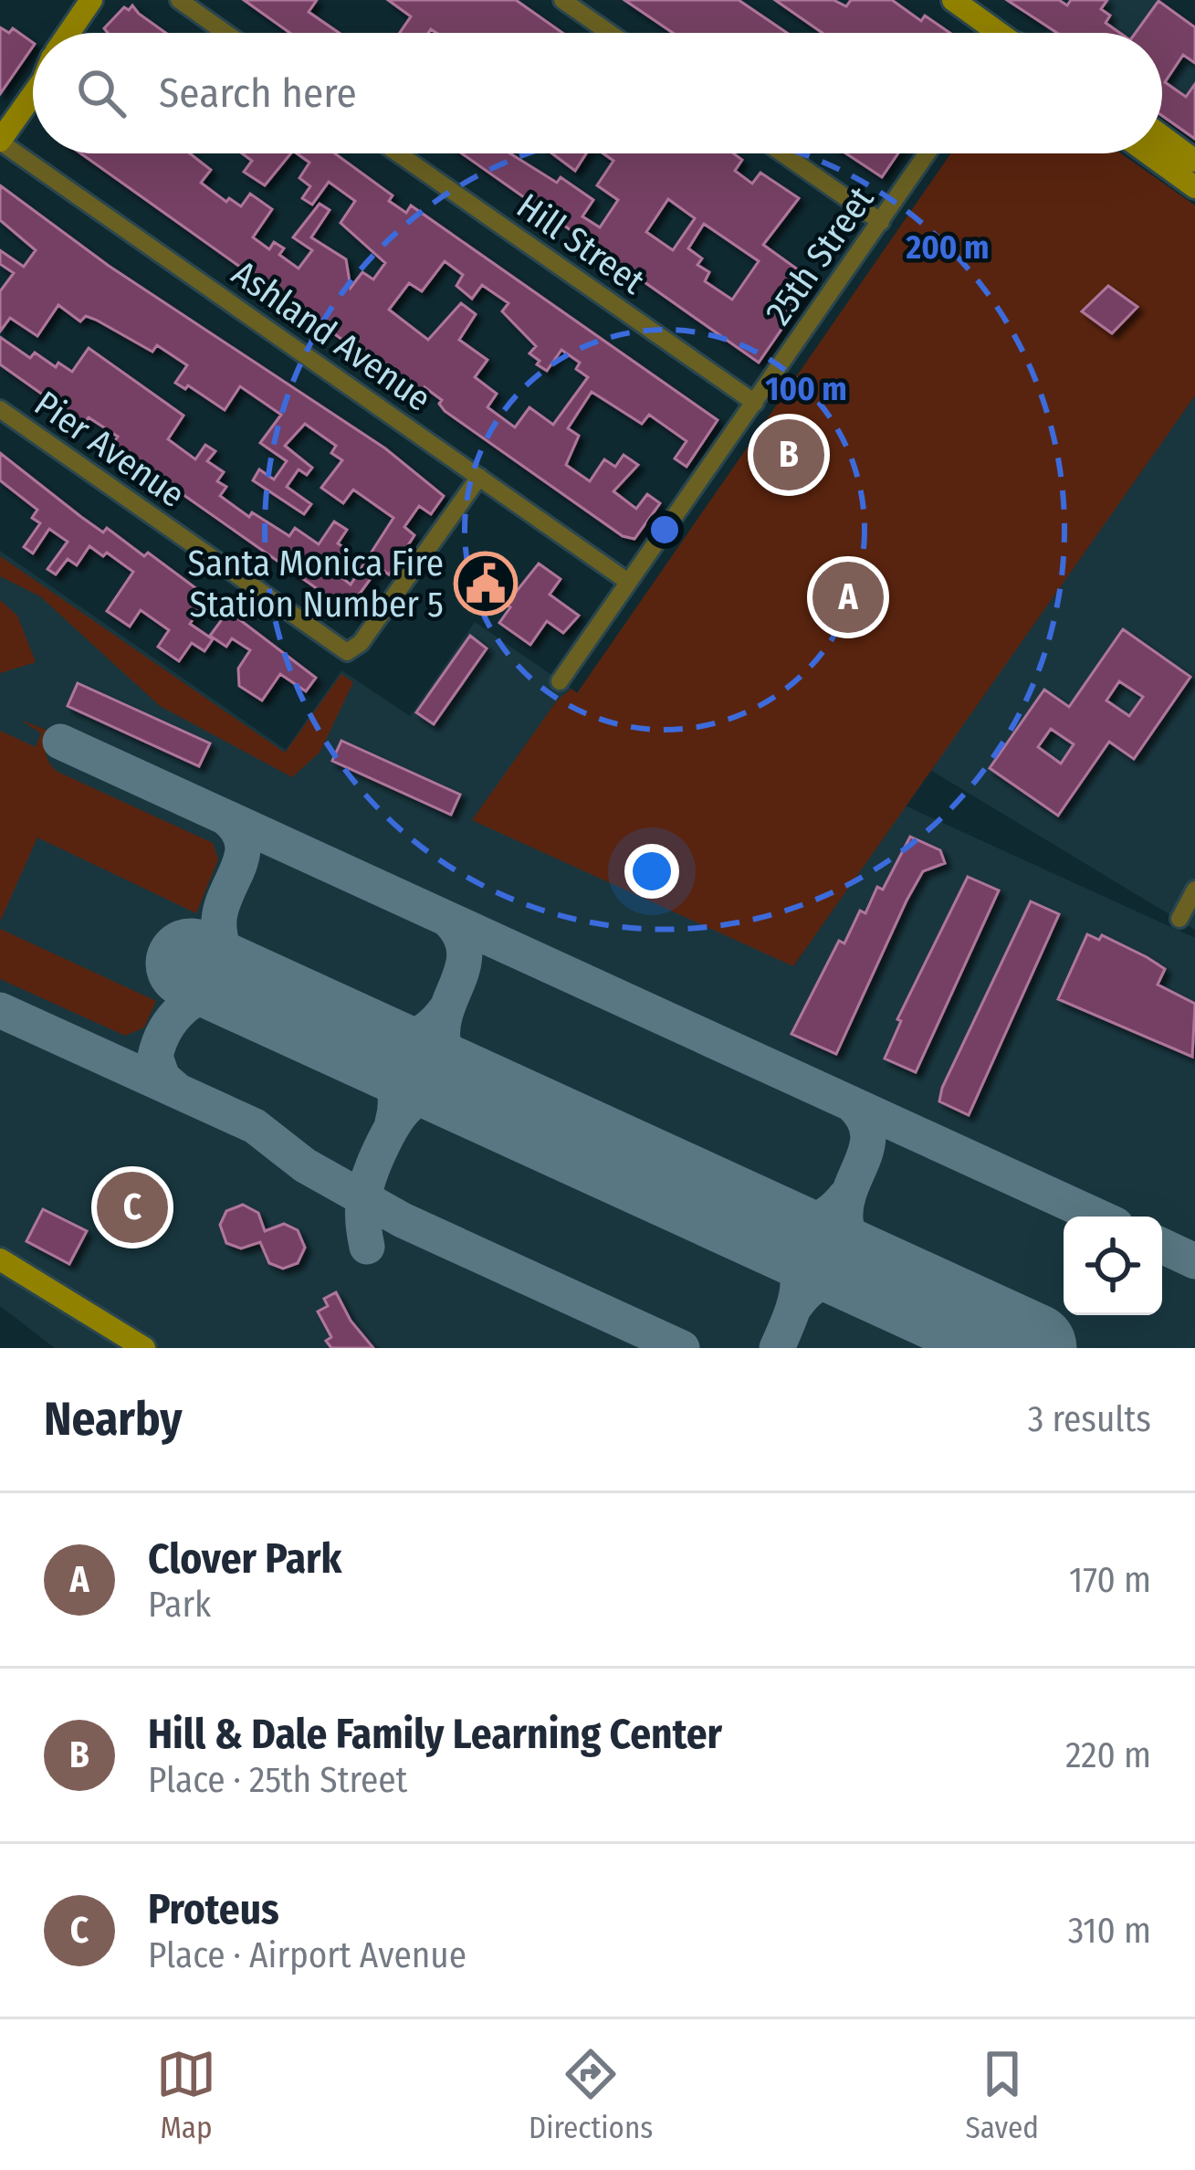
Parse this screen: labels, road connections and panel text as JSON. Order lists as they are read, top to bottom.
{
  "streets": {
    "street": [
      "Hill Street",
      "25th Street",
      "Ashland Avenue",
      "Pier Avenue"
    ]
  },
  "crossings": [
    ["Hill Street", "25th Street"],
    ["25th Street", "Ashland Avenue"],
    ["Ashland Avenue", "Pier Avenue"]
  ],
  "places": {
    "public building": ["Santa Monica Fire Station Number 5"]
  },
  "page": {
    "search": "Search here",
    "pins": ["B", "A", "C"],
    "heading": ["Nearby", "3 results"],
    "list": [
      {
        "mark": "A",
        "name": "Clover Park",
        "note": "Park",
        "value": "170 m"
      },
      {
        "mark": "B",
        "name": "Hill & Dale Family Learning Center",
        "note": "Place · 25th Street",
        "value": "220 m"
      },
      {
        "mark": "C",
        "name": "Proteus",
        "note": "Place · Airport Avenue",
        "value": "310 m"
      }
    ],
    "nav": ["Map", "Directions", "Saved"]
  },
  "rings": ["200 m", "100 m"]
}
